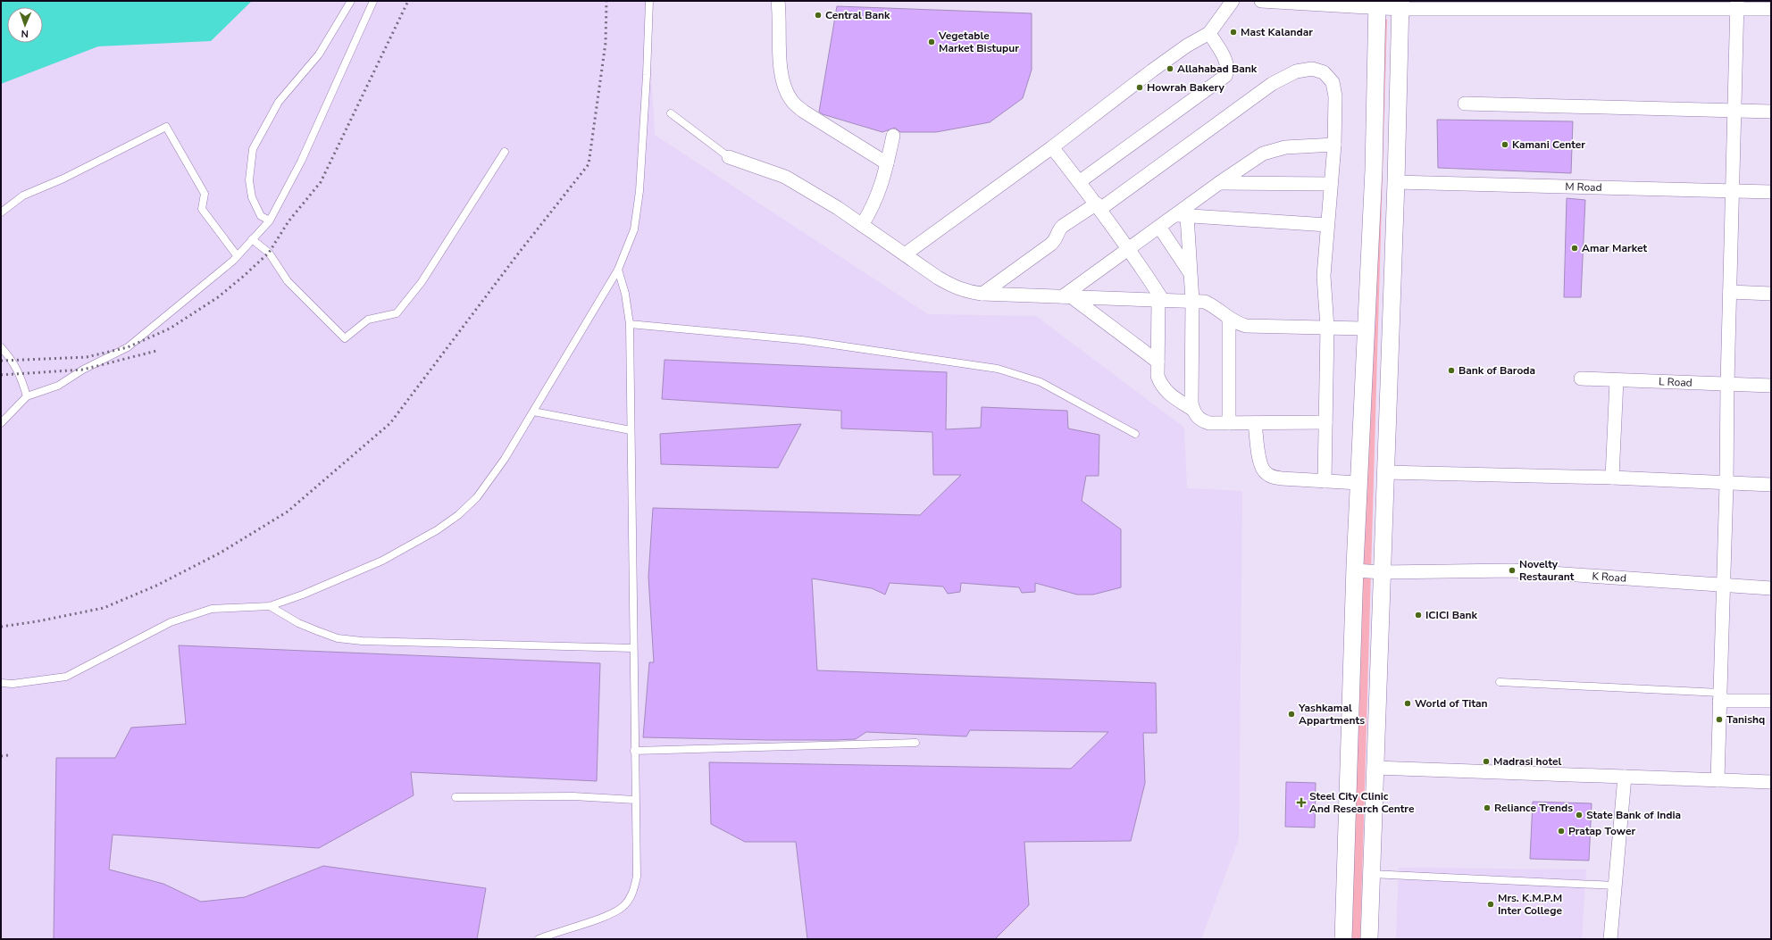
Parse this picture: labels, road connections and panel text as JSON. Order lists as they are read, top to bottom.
{
  "streets": {
    "street": ["M Road", "L Road", "K Road"]
  },
  "places": {
    "other": [
      "Central Bank",
      "Mast Kalandar",
      "Vegetable Market Bistupur",
      "Allahabad Bank",
      "Howrah Bakery",
      "Kamani Center",
      "Amar Market",
      "Bank of Baroda",
      "Novelty Restaurant",
      "ICICI Bank",
      "World of Titan",
      "Yashkamal Appartments",
      "Tanishq",
      "Madrasi hotel",
      "Reliance Trends",
      "State Bank of India",
      "Pratap Tower",
      "Mrs. K.M.P.M Inter College"
    ],
    "health": ["Steel City Clinic And Research Centre"]
  },
  "north": "bottom"
}
